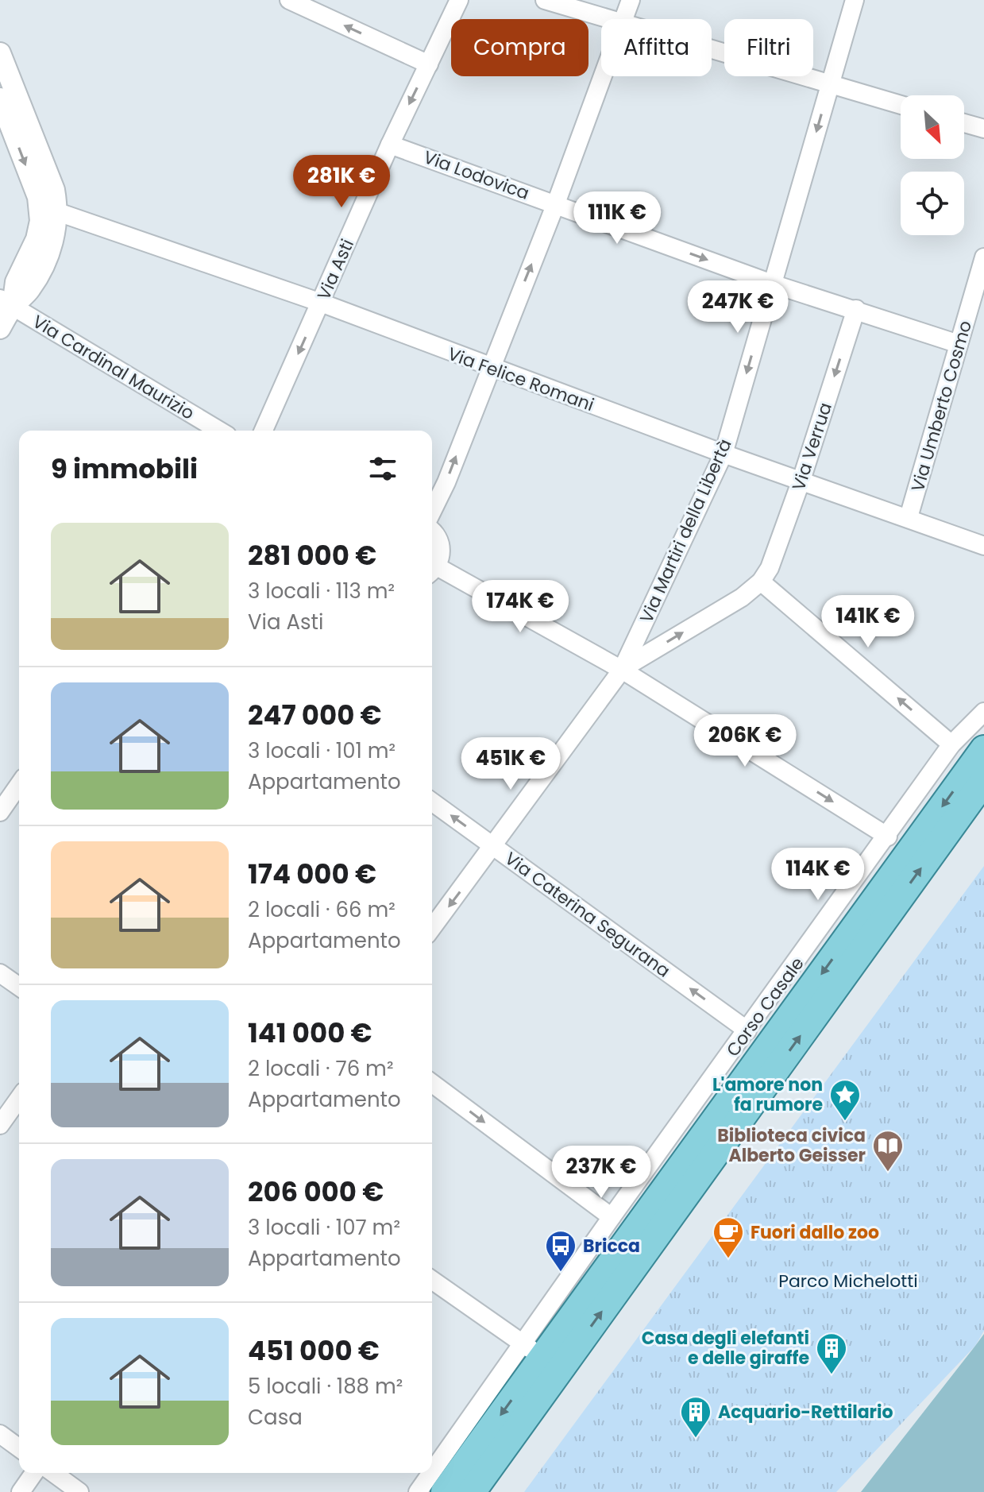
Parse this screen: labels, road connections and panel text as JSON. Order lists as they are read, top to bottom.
{
  "streets": {
    "main road": ["Corso Casale"],
    "street": [
      "Via Lodovica",
      "Via Asti",
      "Via Cardinal Maurizio",
      "Via Felice Romani",
      "Via Umberto Cosmo",
      "Via Verrua",
      "Via Martiri della Libertà",
      "Via Caterina Segurana"
    ]
  },
  "crossings": [
    ["Via Lodovica", "Via Asti"],
    ["Via Lodovica", "Via Umberto Cosmo"],
    ["Via Lodovica", "Via Verrua"],
    ["Via Lodovica", "Via Martiri della Libertà"],
    ["Via Asti", "Via Felice Romani"],
    ["Via Felice Romani", "Via Umberto Cosmo"],
    ["Via Felice Romani", "Via Verrua"],
    ["Via Felice Romani", "Via Martiri della Libertà"],
    ["Via Martiri della Libertà", "Via Caterina Segurana"],
    ["Via Caterina Segurana", "Corso Casale"]
  ],
  "one_way": [
    "Via Lodovica",
    "Via Asti",
    "Via Verrua",
    "Via Martiri della Libertà",
    "Via Caterina Segurana"
  ],
  "parks": ["Parco Michelotti"],
  "places": {
    "place": ["L'amore non fa rumore"],
    "library": ["Biblioteca civica Alberto Geisser"],
    "cafe": ["Fuori dallo zoo"],
    "bus stop": ["Bricca"],
    "building": ["Casa degli elefanti e delle giraffe", "Acquario-Rettilario"]
  },
  "north": "bottom right",
  "page": {
    "chip": ["Compra", "Affitta", "Filtri"],
    "price": [
      "281K €",
      "111K €",
      "247K €",
      "174K €",
      "141K €",
      "206K €",
      "451K €",
      "114K €",
      "237K €"
    ],
    "heading": "9 immobili",
    "list": [
      {
        "name": "281 000 €",
        "note": "3 locali · 113 m² · Via Asti"
      },
      {
        "name": "247 000 €",
        "note": "3 locali · 101 m² · Appartamento"
      },
      {
        "name": "174 000 €",
        "note": "2 locali · 66 m² · Appartamento"
      },
      {
        "name": "141 000 €",
        "note": "2 locali · 76 m² · Appartamento"
      },
      {
        "name": "206 000 €",
        "note": "3 locali · 107 m² · Appartamento"
      },
      {
        "name": "451 000 €",
        "note": "5 locali · 188 m² · Casa"
      }
    ]
  }
}
